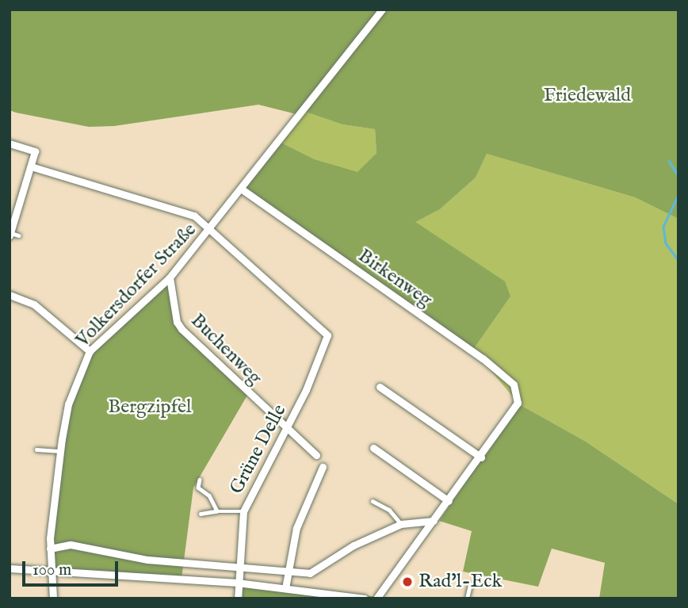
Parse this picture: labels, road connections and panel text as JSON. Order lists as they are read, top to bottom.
{
  "streets": {
    "street": [
      "Birkenweg",
      "Volkersdorfer Straße",
      "Buchenweg",
      "Grüne Delle"
    ]
  },
  "crossings": [
    ["Birkenweg", "Volkersdorfer Straße"],
    ["Volkersdorfer Straße", "Buchenweg"],
    ["Volkersdorfer Straße", "Grüne Delle"],
    ["Buchenweg", "Grüne Delle"]
  ],
  "parks": ["Friedewald", "Bergzipfel"],
  "places": ["Rad'l-Eck"],
  "scale_bar": "100 m"
}
